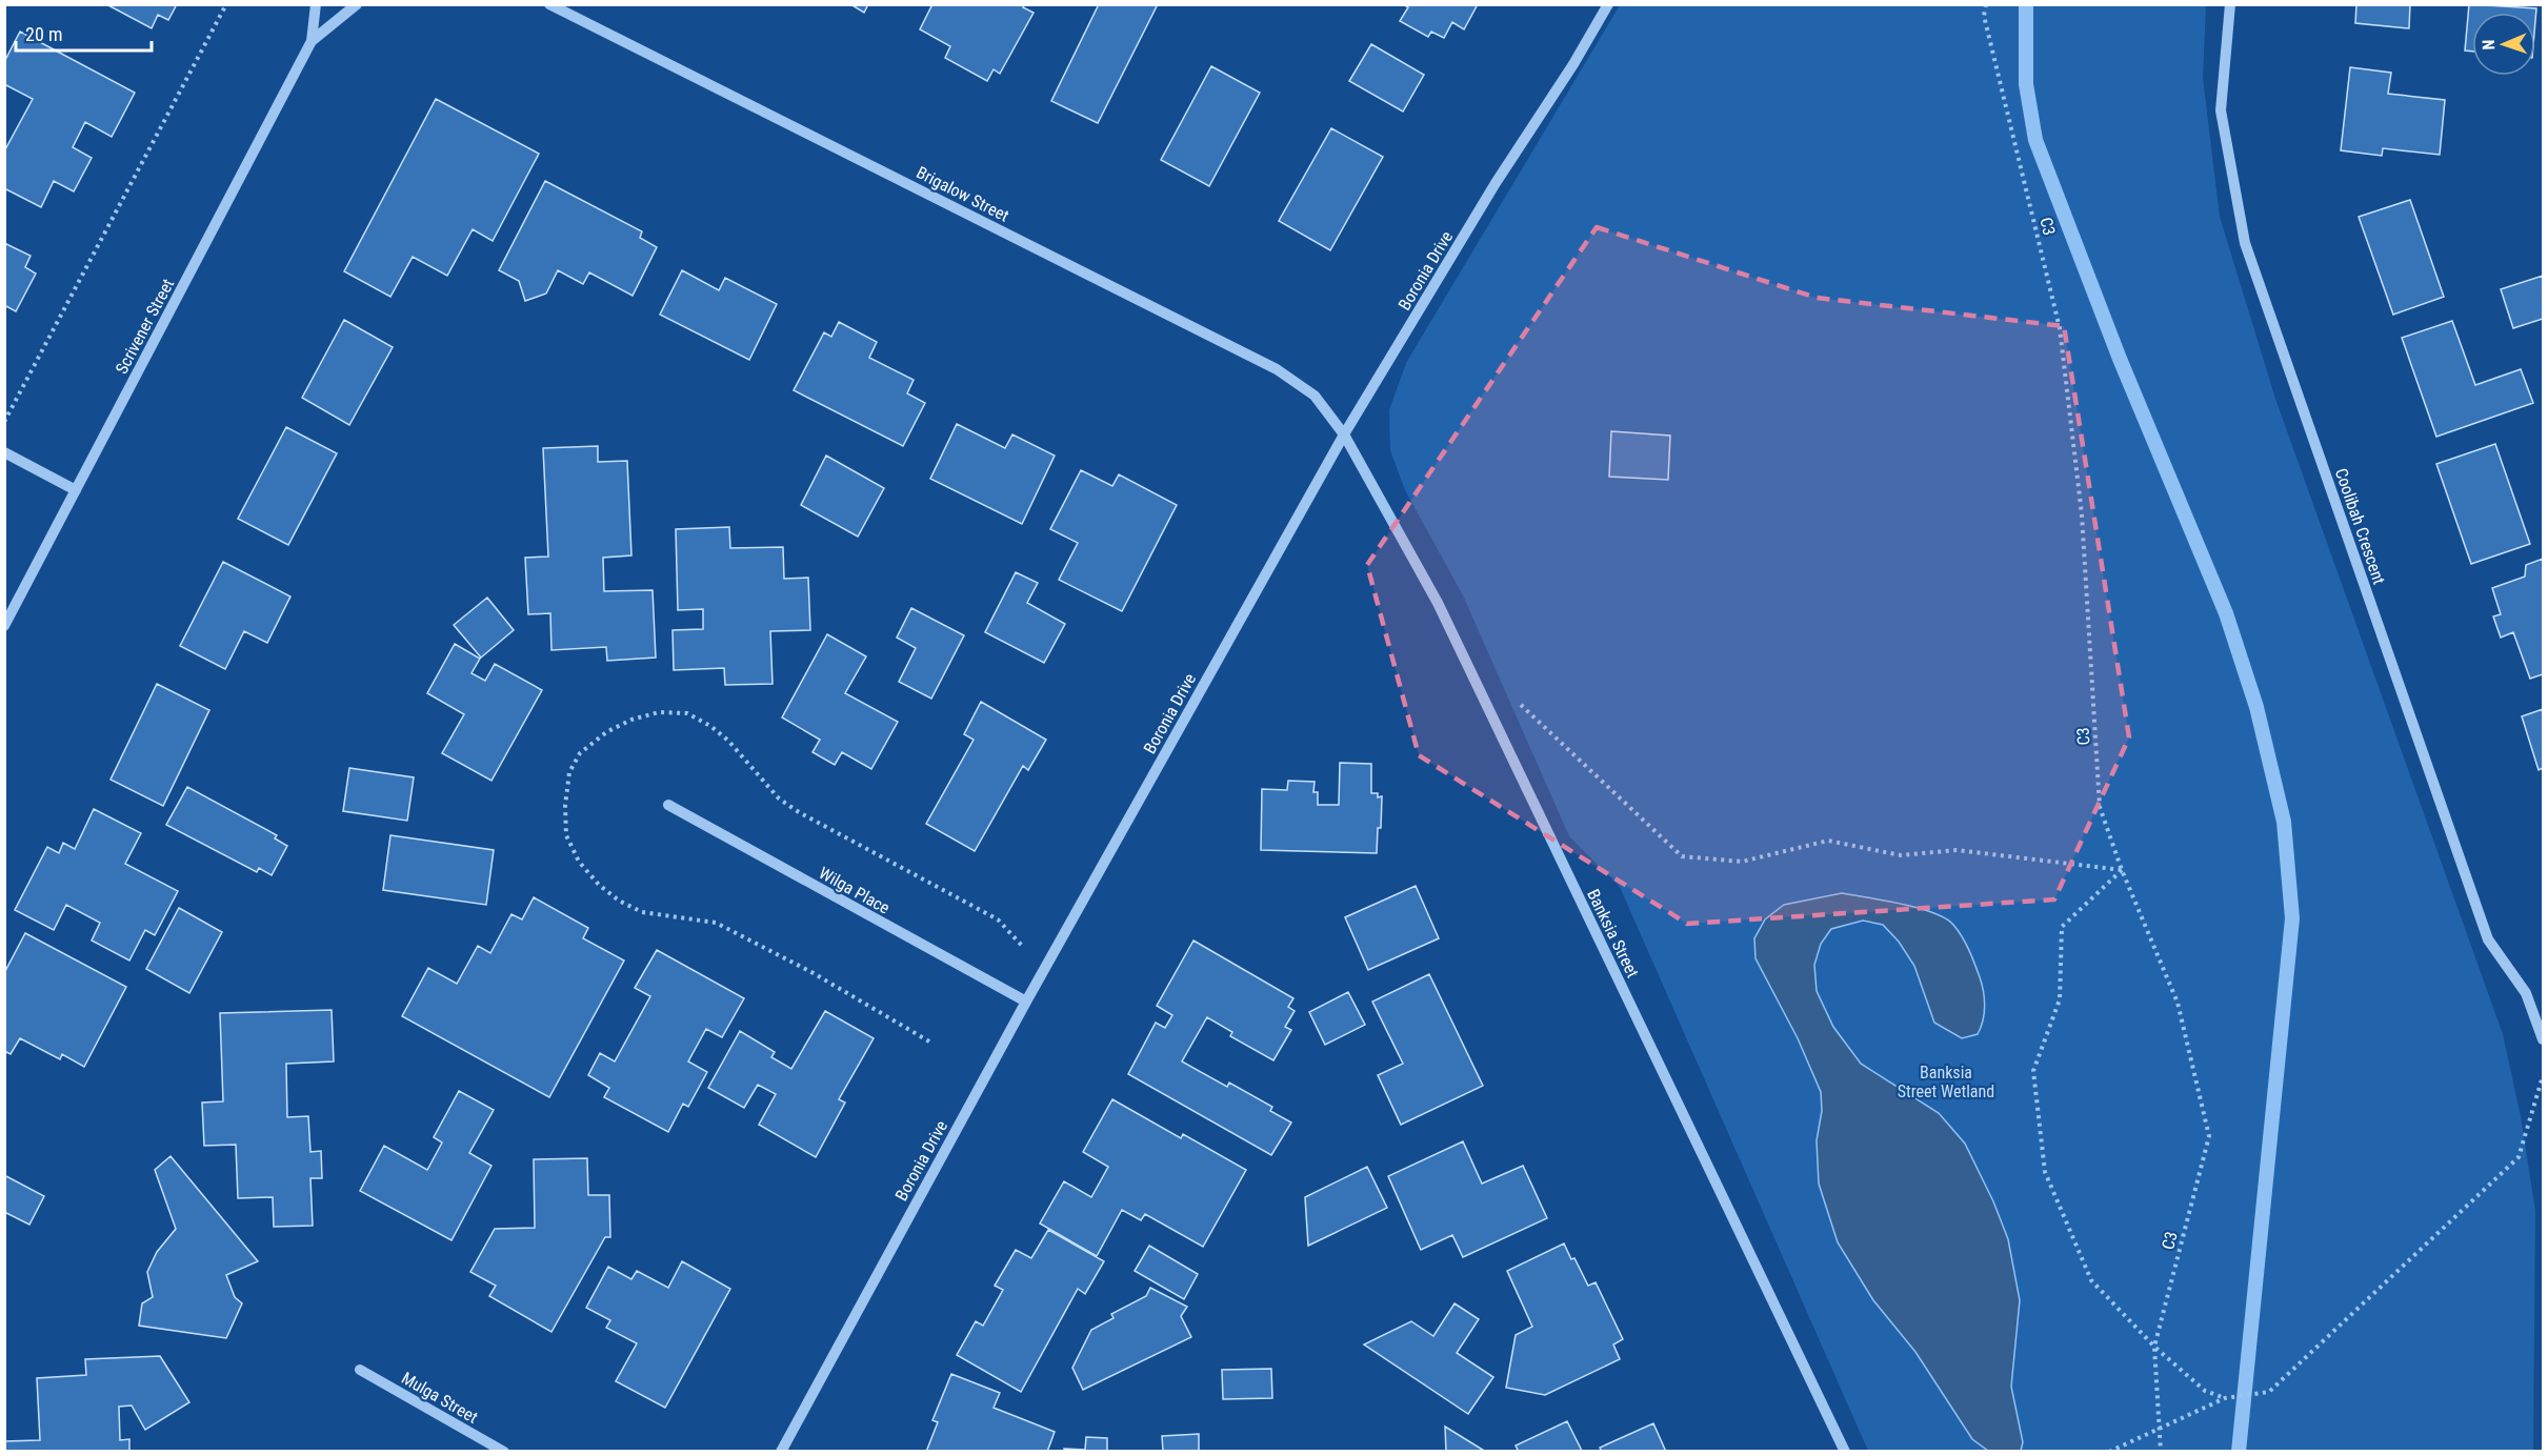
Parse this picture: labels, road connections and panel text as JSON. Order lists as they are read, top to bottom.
{
  "streets": {
    "street": [
      "Brigalow Street",
      "Boronia Drive",
      "Scrivener Street",
      "Coolibah Crescent",
      "Wilga Place",
      "Banksia Street",
      "Mulga Street"
    ],
    "path": ["C3"]
  },
  "crossings": [
    ["Brigalow Street", "Boronia Drive"],
    ["Brigalow Street", "Banksia Street"],
    ["Boronia Drive", "Wilga Place"],
    ["Boronia Drive", "Banksia Street"]
  ],
  "parks": ["Banksia Street Wetland"],
  "scale_bar": "20 m",
  "north": "left"
}
